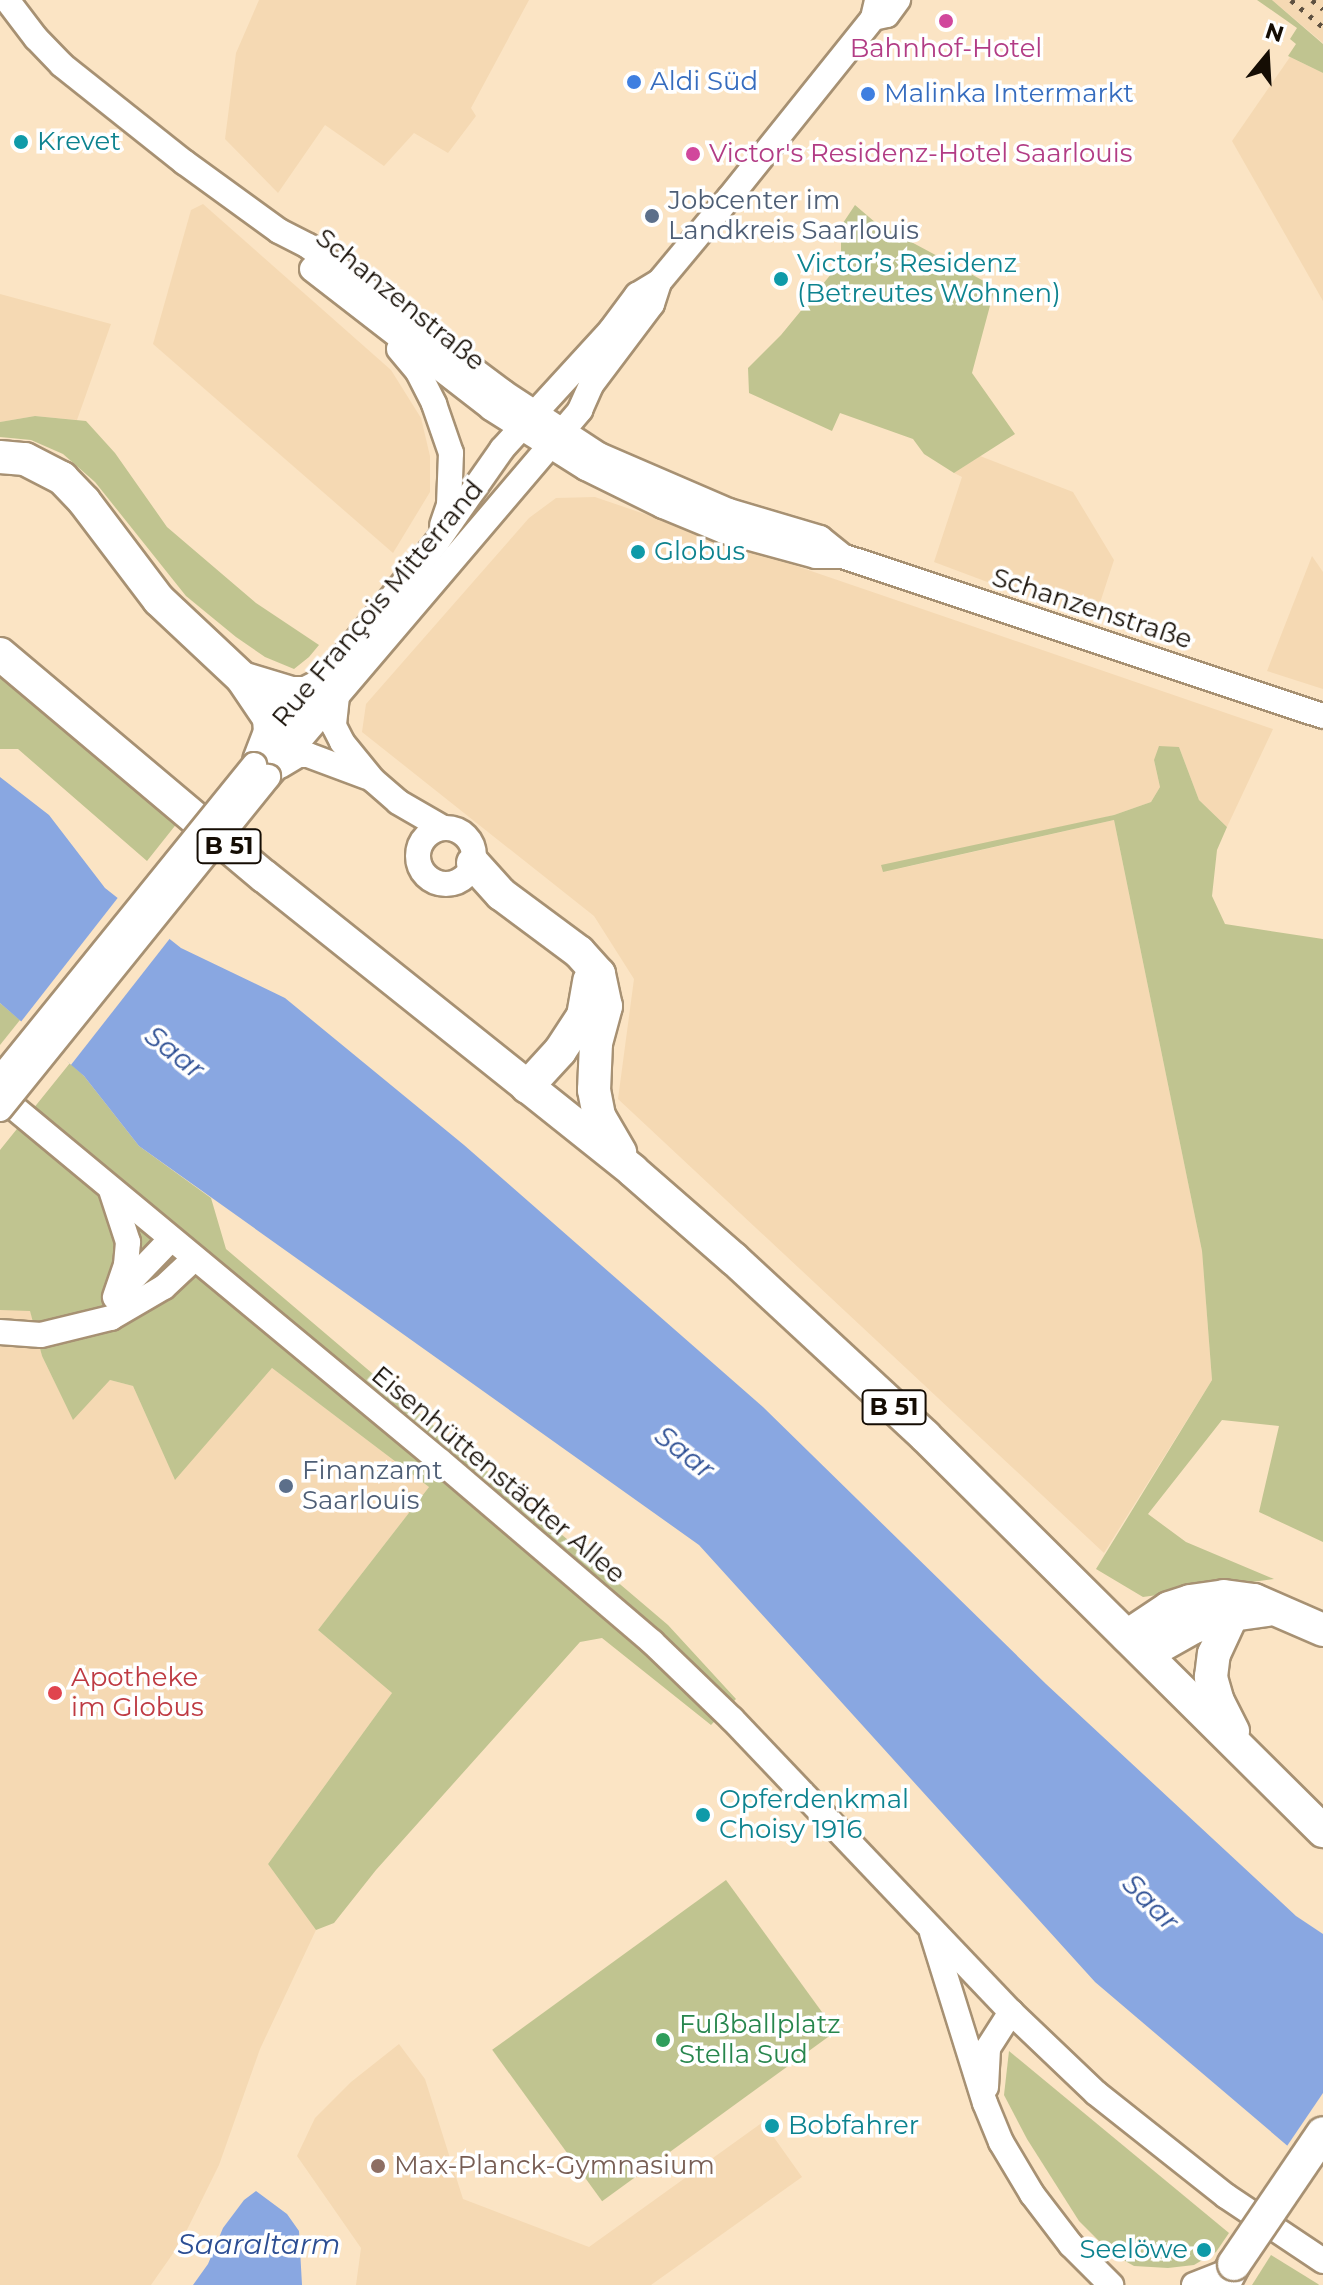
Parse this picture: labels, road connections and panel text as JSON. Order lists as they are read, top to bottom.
{
  "streets": {
    "main road": ["B 51"],
    "street": ["Schanzenstraße", "Rue François Mitterrand", "Eisenhüttenstädter Allee"]
  },
  "crossings": [
    ["Schanzenstraße", "Rue François Mitterrand"]
  ],
  "water": ["Saar", "Saaraltarm"],
  "places": [
    "Bahnhof-Hotel",
    "Aldi Süd",
    "Malinka Intermarkt",
    "Krevet",
    "Victor's Residenz-Hotel Saarlouis",
    "Jobcenter im Landkreis Saarlouis",
    "Victor’s Residenz (Betreutes Wohnen)",
    "Globus",
    "Finanzamt Saarlouis",
    "Apotheke im Globus",
    "Opferdenkmal Choisy 1916",
    "Fußballplatz Stella Sud",
    "Bobfahrer",
    "Max-Planck-Gymnasium",
    "Seelöwe"
  ],
  "north": "top"
}
